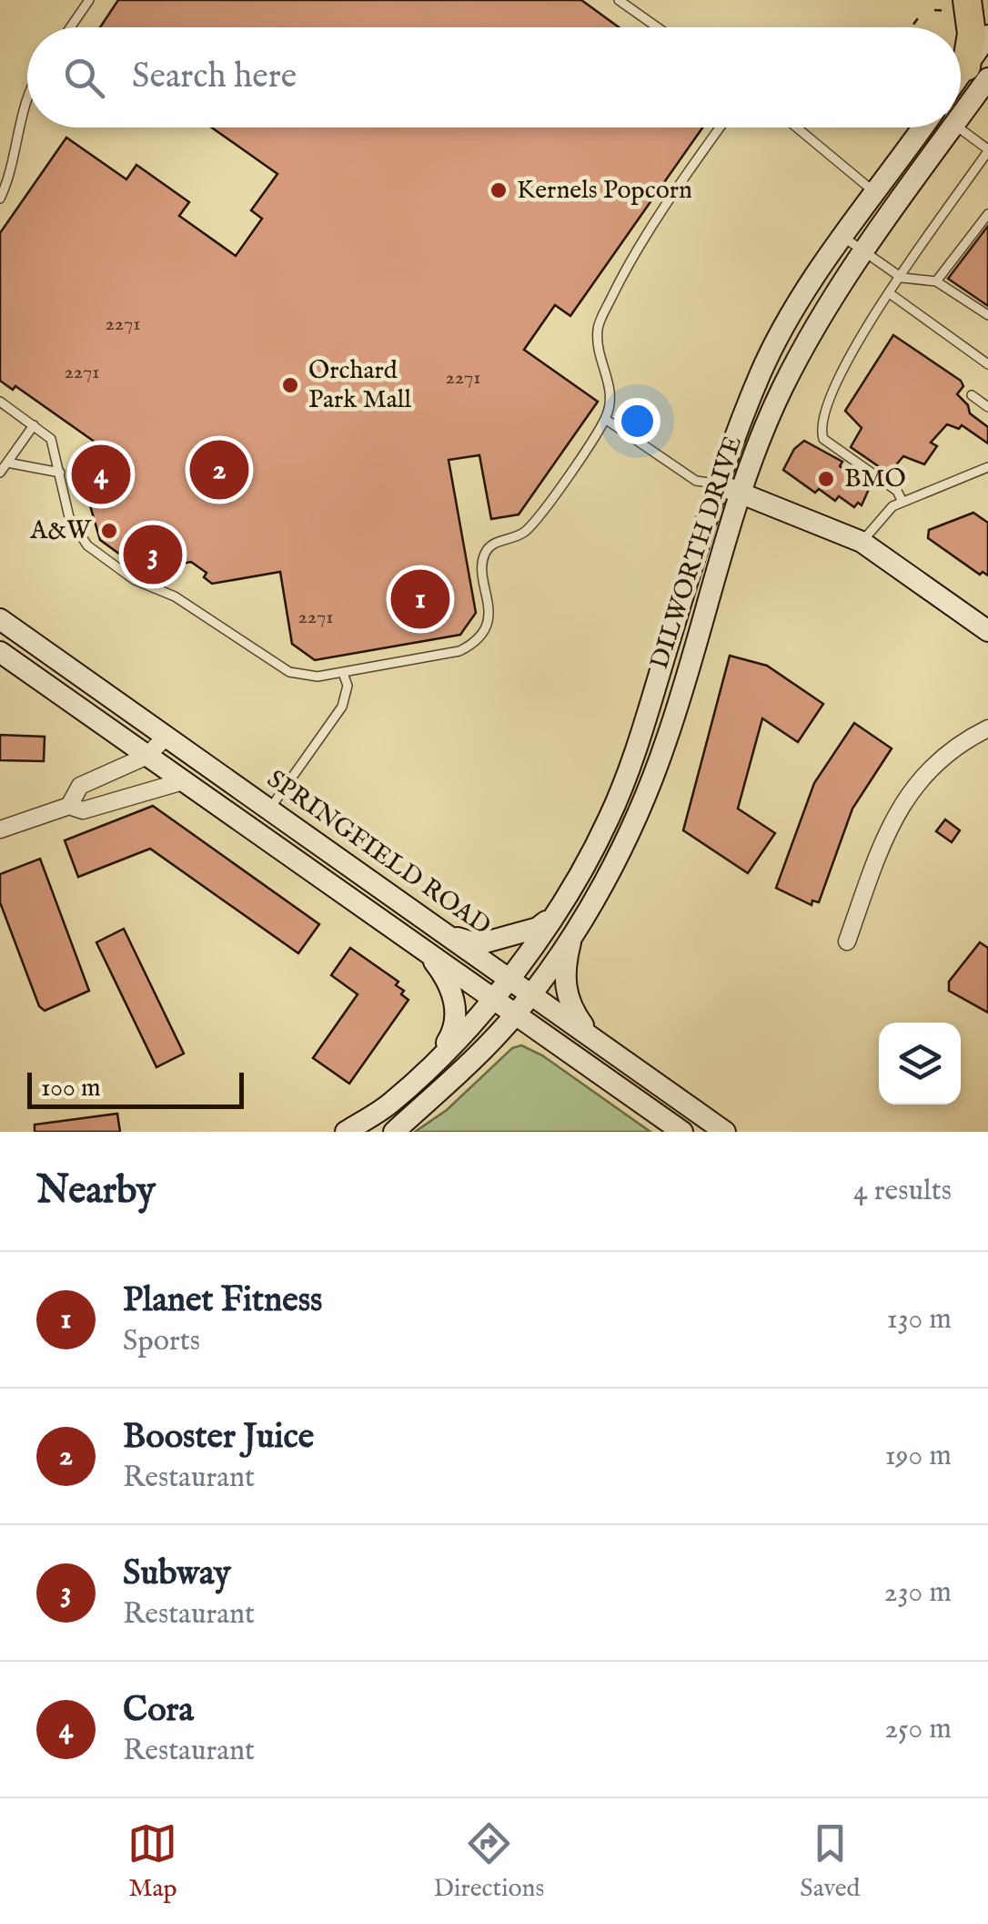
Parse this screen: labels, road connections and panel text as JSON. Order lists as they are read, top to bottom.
{
  "streets": {
    "main road": ["DILWORTH DRIVE", "SPRINGFIELD ROAD"]
  },
  "crossings": [
    ["DILWORTH DRIVE", "SPRINGFIELD ROAD"]
  ],
  "places": [
    "Kernels Popcorn",
    "Orchard Park Mall",
    "BMO",
    "A&W"
  ],
  "house_numbers": [
    "2271",
    "2271",
    "2271",
    "2271"
  ],
  "scale_bar": "100 m",
  "page": {
    "search": "Search here",
    "pins": [
      "2",
      "4",
      "3",
      "1"
    ],
    "scale": "100 m",
    "heading": ["Nearby", "4 results"],
    "list": [
      {
        "mark": "1",
        "name": "Planet Fitness",
        "note": "Sports",
        "value": "130 m"
      },
      {
        "mark": "2",
        "name": "Booster Juice",
        "note": "Restaurant",
        "value": "190 m"
      },
      {
        "mark": "3",
        "name": "Subway",
        "note": "Restaurant",
        "value": "230 m"
      },
      {
        "mark": "4",
        "name": "Cora",
        "note": "Restaurant",
        "value": "250 m"
      }
    ],
    "nav": ["Map", "Directions", "Saved"]
  }
}
